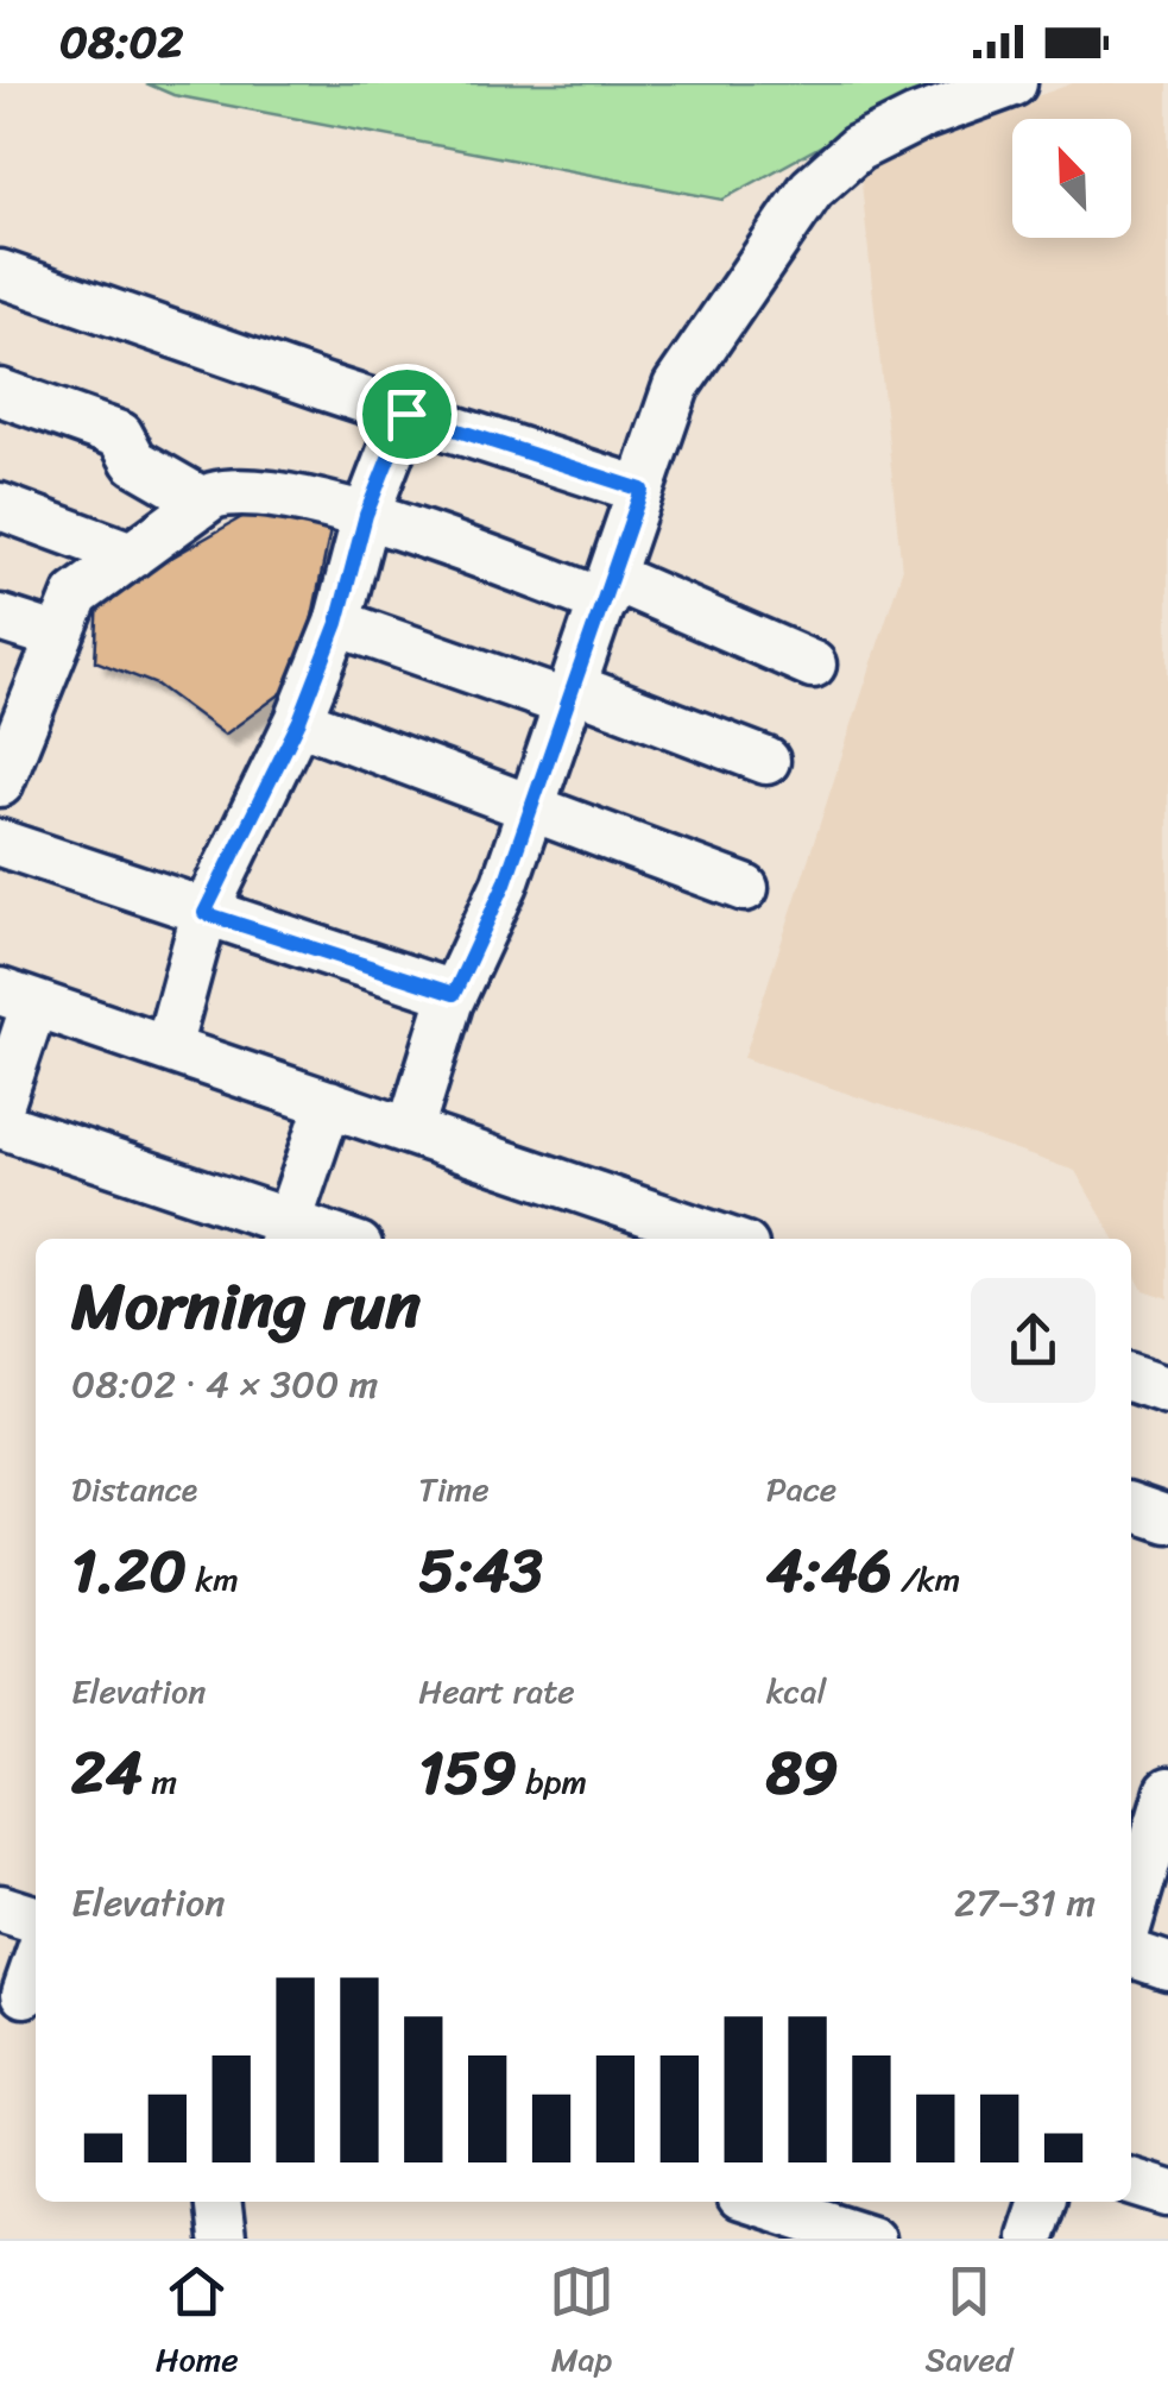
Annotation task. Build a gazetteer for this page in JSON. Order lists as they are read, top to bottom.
{
  "north": "top left",
  "page": {
    "status": "08:02",
    "heading": ["Morning run", "08:02 · 4 × 300 m"],
    "stats": [
      ["Distance", "1.20 km"],
      ["Time", "5:43"],
      ["Pace", "4:46 /km"],
      ["Elevation", "24 m"],
      ["Heart rate", "159 bpm"],
      ["kcal", "89"]
    ],
    "chart": ["Elevation", "27–31 m"],
    "tabs": ["Home", "Map", "Saved"]
  }
}
